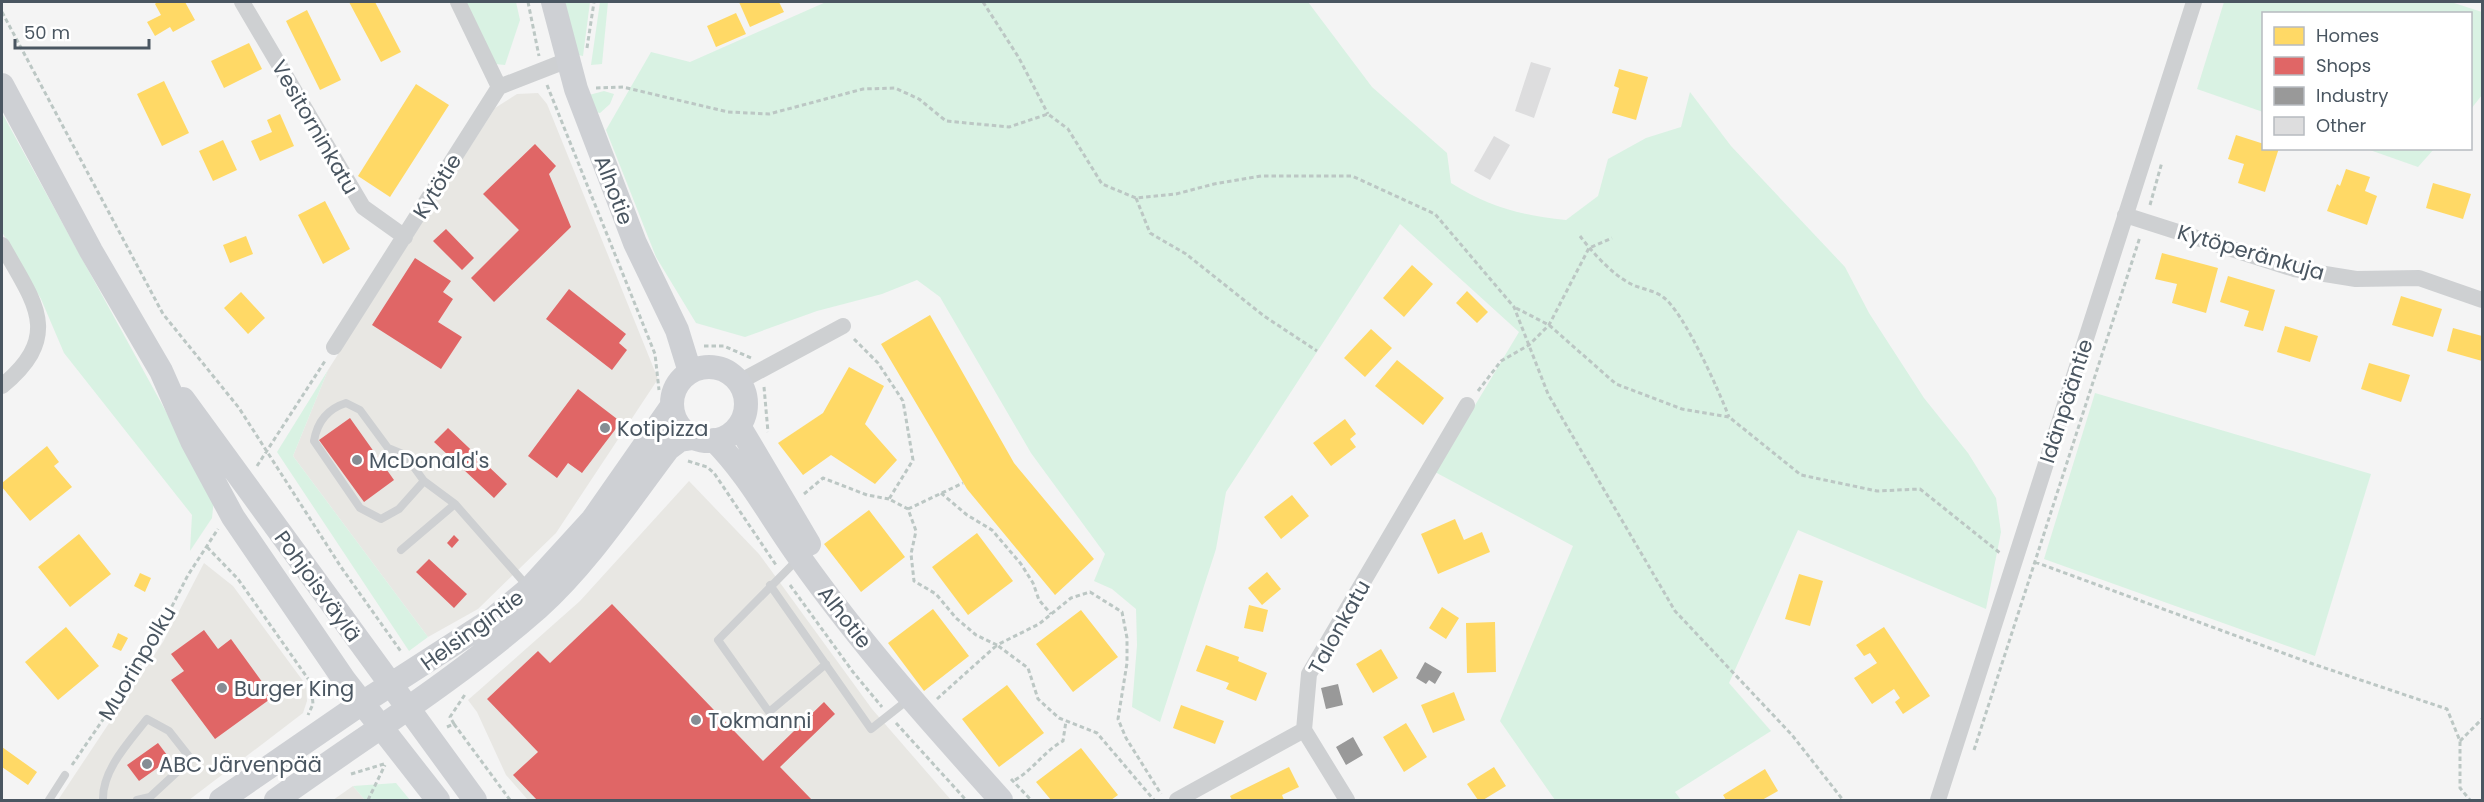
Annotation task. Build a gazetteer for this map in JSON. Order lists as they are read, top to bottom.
{
  "streets": {
    "street": [
      "Vesitorninkatu",
      "Kytötie",
      "Alhotie",
      "Kytöperänkuja",
      "Idänpääntie",
      "Pohjoisväylä",
      "Talonkatu",
      "Helsingintie"
    ],
    "path": ["Muorinpolku"]
  },
  "crossings": [
    ["Vesitorninkatu", "Kytötie"],
    ["Alhotie", "Helsingintie"],
    ["Kytöperänkuja", "Idänpääntie"],
    ["Pohjoisväylä", "Helsingintie"]
  ],
  "places": [
    "Kotipizza",
    "McDonald's",
    "Burger King",
    "Tokmanni",
    "ABC Järvenpää"
  ],
  "legend": [
    "Homes",
    "Shops",
    "Industry",
    "Other"
  ],
  "scale_bar": "50 m"
}
